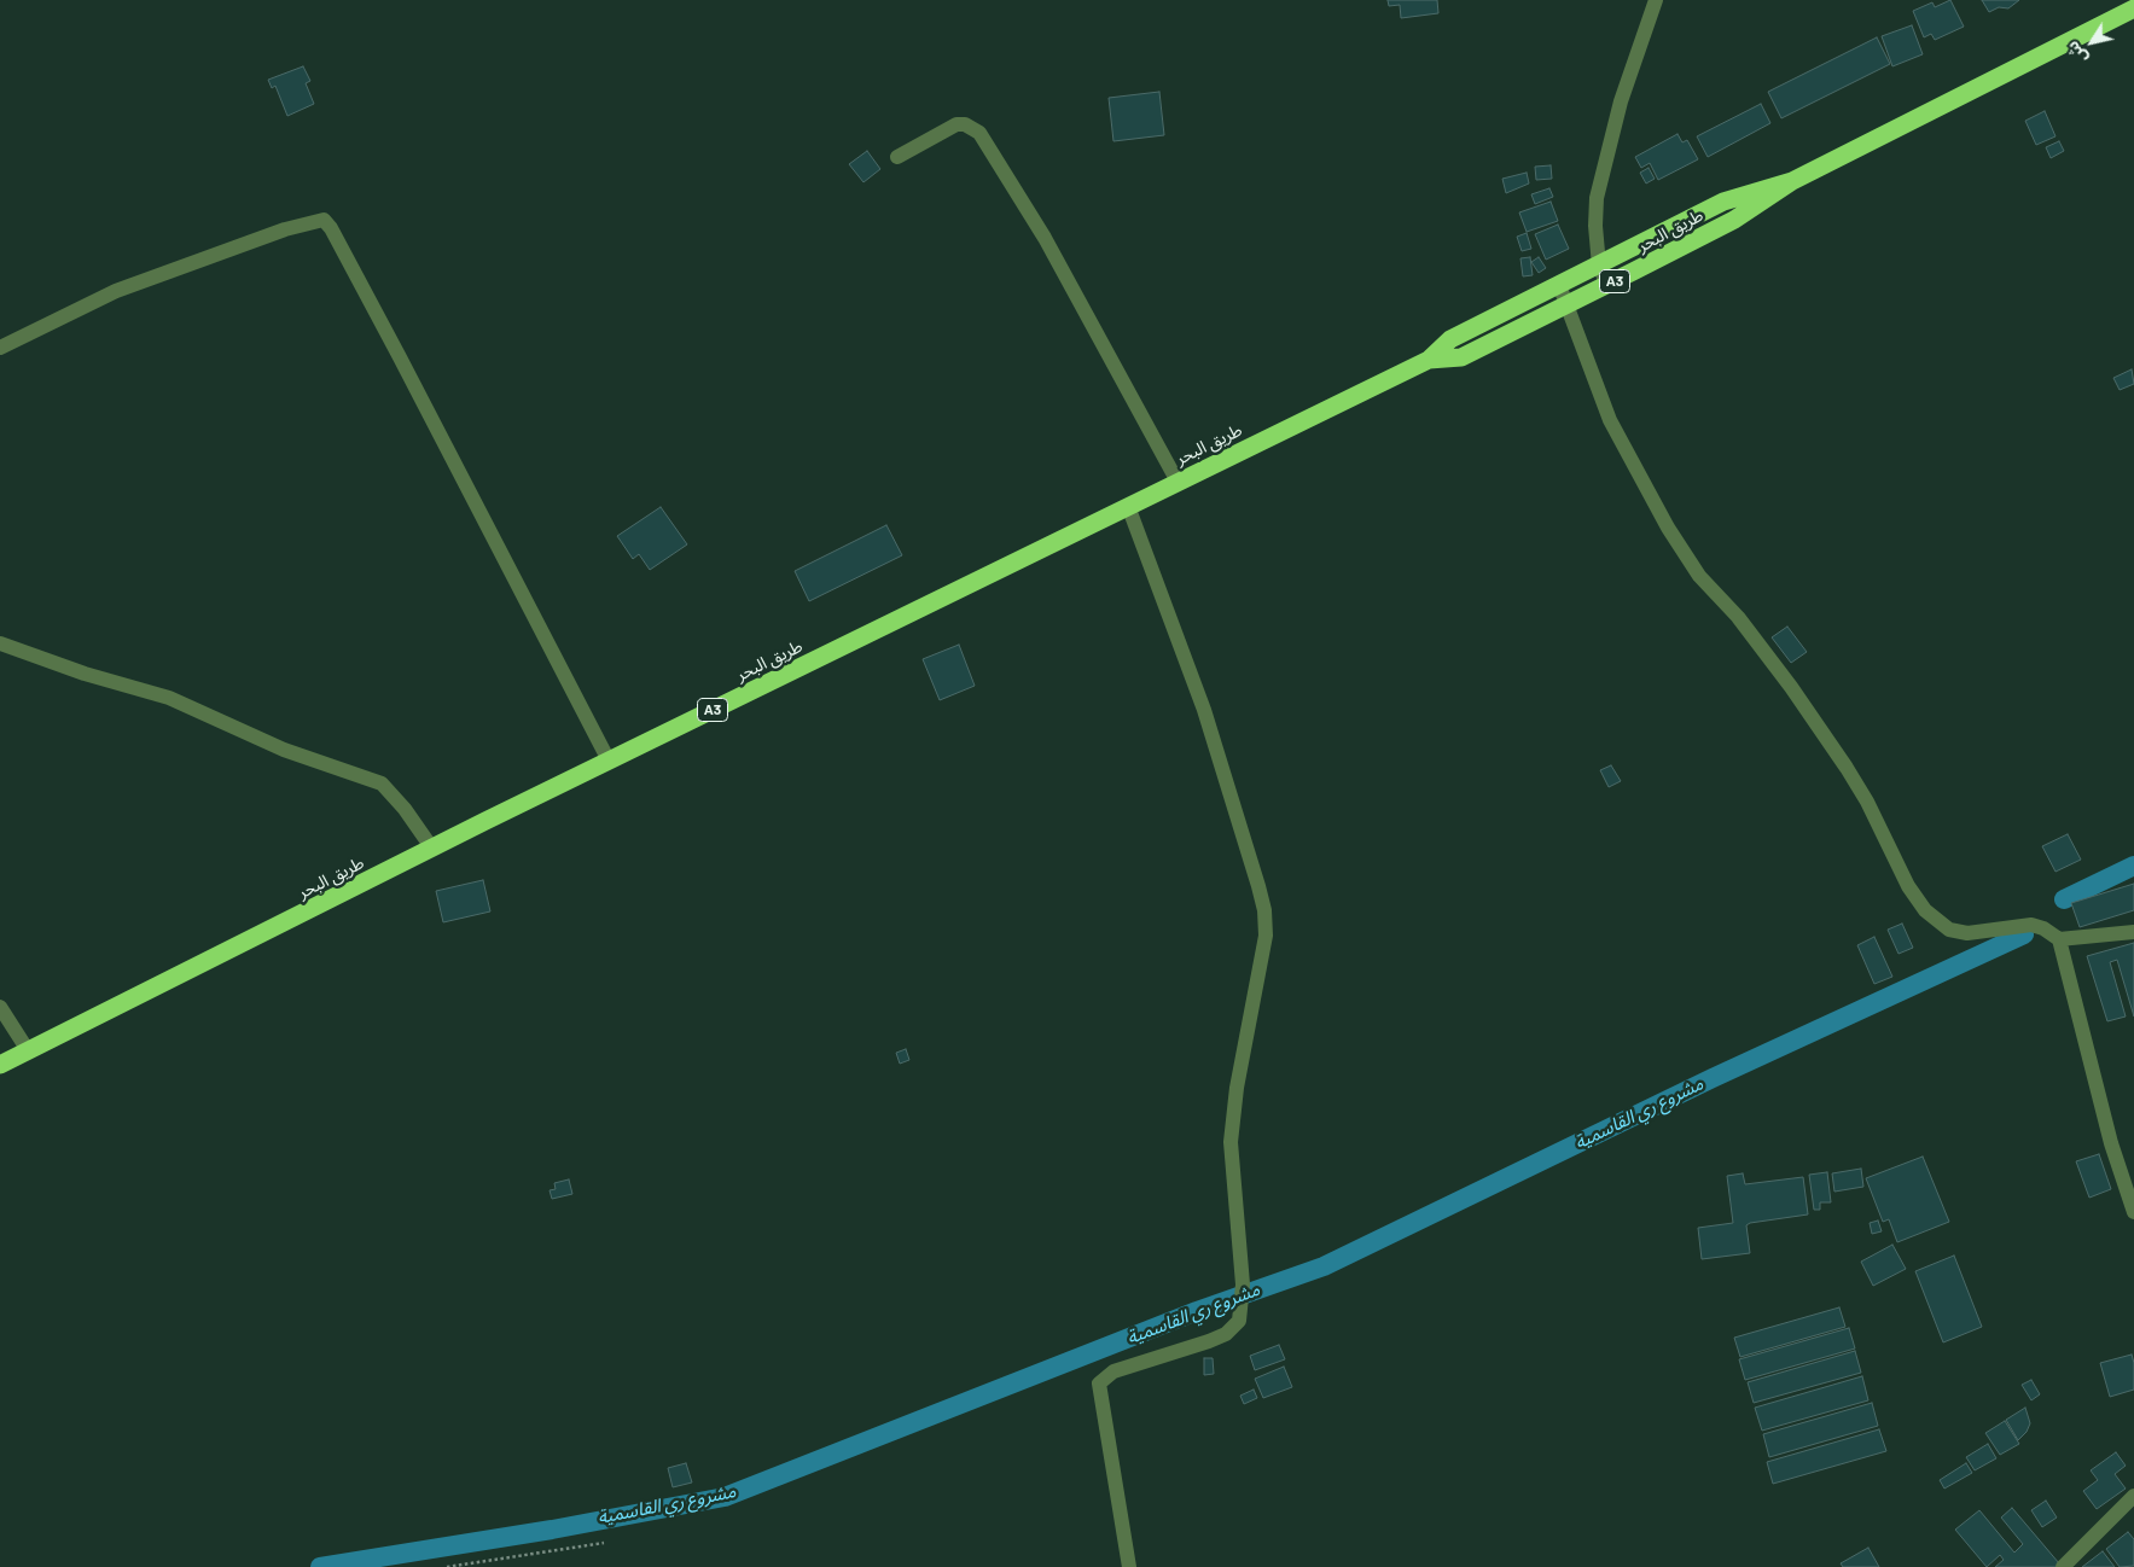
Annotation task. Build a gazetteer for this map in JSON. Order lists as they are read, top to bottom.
{
  "streets": {
    "highway": ["طريق البحر", "A3"]
  },
  "water": ["مشروع ري القاسمية"],
  "north": "bottom left"
}
